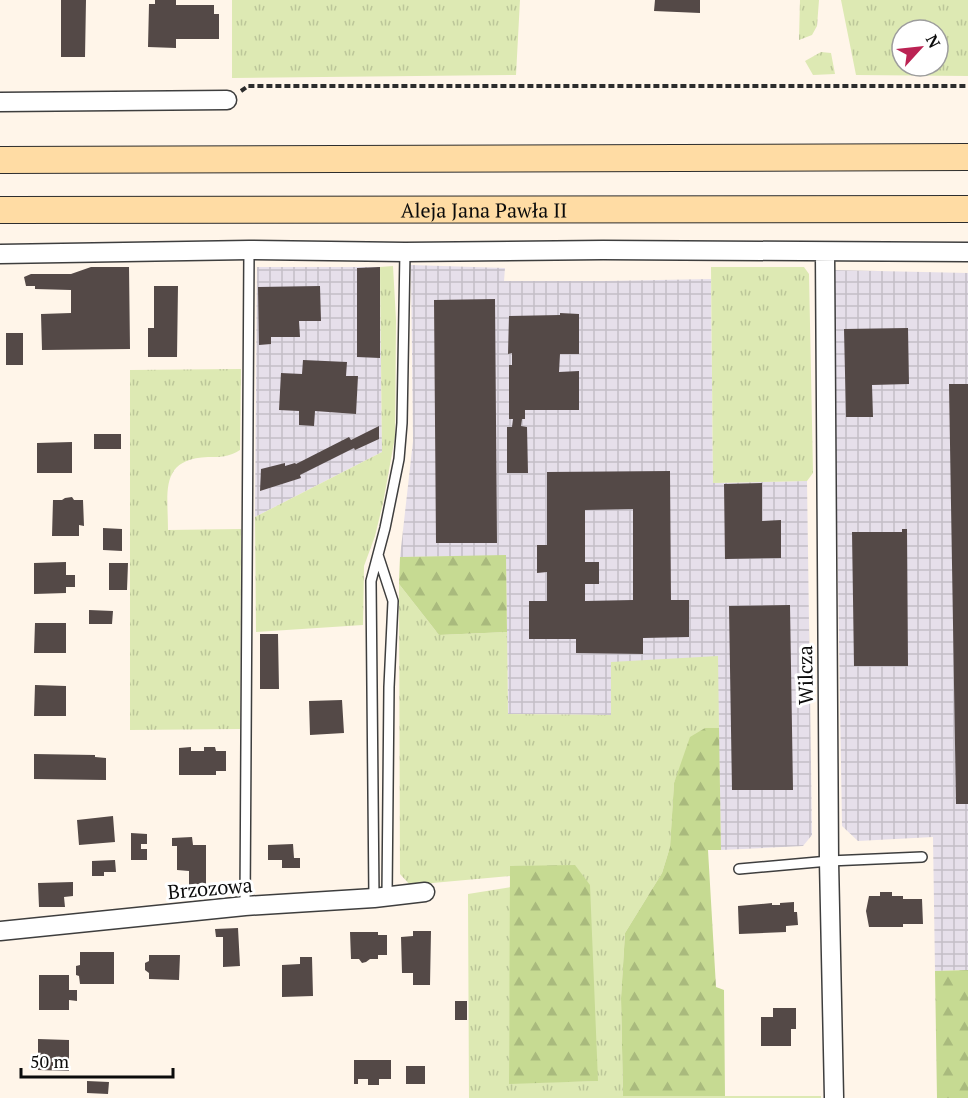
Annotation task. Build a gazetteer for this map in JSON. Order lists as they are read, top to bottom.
{
  "streets": {
    "main road": ["Aleja Jana Pawła II"],
    "street": ["Wilcza", "Brzozowa"]
  },
  "scale_bar": "50 m",
  "north": "top right"
}
